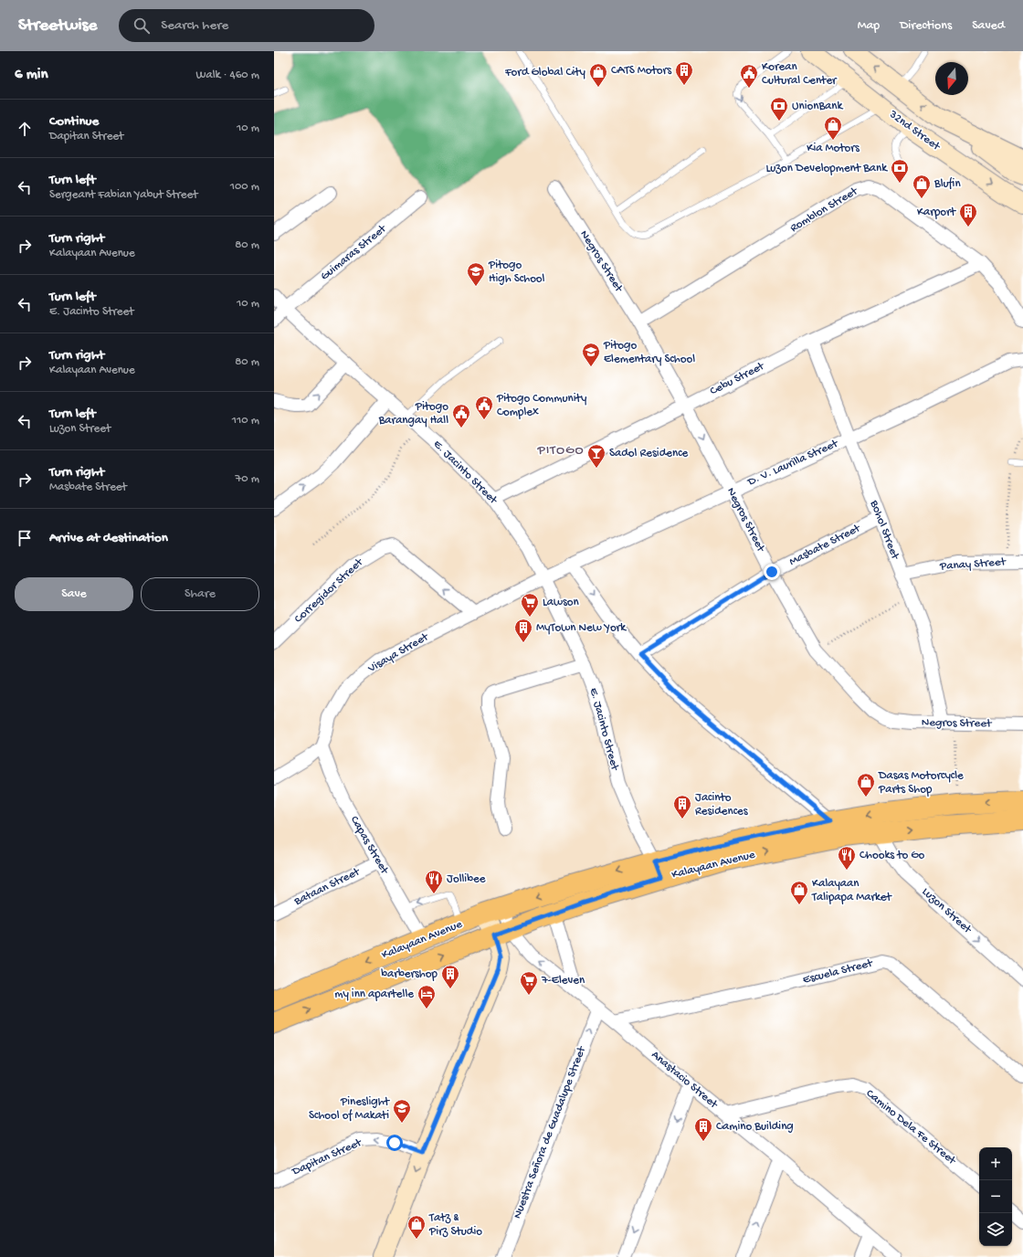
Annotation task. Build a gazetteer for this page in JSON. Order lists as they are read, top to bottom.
{
  "streets": {
    "main road": ["32nd Street", "Kalayaan Avenue"],
    "street": [
      "Romblon Street",
      "Guimaras Street",
      "Negros Street",
      "Cebu Street",
      "D. V. Laurilla Street",
      "E. Jacinto Street",
      "Bohol Street",
      "Masbate Street",
      "Panay Street",
      "Corregidor Street",
      "Visaya Street",
      "Capas Street",
      "Bataan Street",
      "Luzon Street",
      "Escuela Street",
      "Anastacio Street",
      "Camino Dela Fe Street",
      "Nuestra Señora de Guadalupe Street",
      "Dapitan Street"
    ]
  },
  "crossings": [
    ["Romblon Street", "Negros Street"],
    ["Romblon Street", "Cebu Street"],
    ["Guimaras Street", "E. Jacinto Street"],
    ["Negros Street", "Cebu Street"],
    ["Negros Street", "D. V. Laurilla Street"],
    ["Negros Street", "Bohol Street"],
    ["Negros Street", "Masbate Street"],
    ["Cebu Street", "E. Jacinto Street"],
    ["Cebu Street", "Bohol Street"],
    ["D. V. Laurilla Street", "E. Jacinto Street"],
    ["D. V. Laurilla Street", "Bohol Street"],
    ["D. V. Laurilla Street", "Visaya Street"],
    ["E. Jacinto Street", "Visaya Street"],
    ["E. Jacinto Street", "Kalayaan Avenue"],
    ["Bohol Street", "Masbate Street"],
    ["Bohol Street", "Panay Street"],
    ["Corregidor Street", "Visaya Street"],
    ["Visaya Street", "Capas Street"],
    ["Capas Street", "Kalayaan Avenue"],
    ["Capas Street", "Bataan Street"],
    ["Kalayaan Avenue", "Luzon Street"],
    ["Kalayaan Avenue", "Anastacio Street"],
    ["Escuela Street", "Anastacio Street"],
    ["Anastacio Street", "Camino Dela Fe Street"],
    ["Anastacio Street", "Nuestra Señora de Guadalupe Street"]
  ],
  "one_way": ["Luzon Street", "Dapitan Street"],
  "districts": ["PITOGO"],
  "places": {
    "building": [
      "CATS Motors",
      "Karport",
      "MyTown New York",
      "Jacinto Residences",
      "barbershop",
      "Camino Building"
    ],
    "shop": [
      "Ford Global City",
      "Kia Motors",
      "Blufin",
      "Dasas Motorcycle Parts Shop",
      "Kalayaan Talipapa Market",
      "Tatz & Pirz Studio"
    ],
    "public building": ["Korean Cultural Center", "Pitogo Community Complex", "Pitogo Barangay Hall"],
    "bank": ["UnionBank", "Luzon Development Bank"],
    "school or university": ["Pitogo High School", "Pitogo Elementary School", "Pineslight School of Makati"],
    "bar": ["Sadol Residence"],
    "supermarket": ["Lawson", "7-Eleven"],
    "restaurant": ["Chooks to Go", "Jollibee"],
    "hotel": ["my inn apartelle"]
  },
  "north": "bottom",
  "page": {
    "header": "Streetwise",
    "search": "Search here",
    "nav": ["Map", "Directions", "Saved"],
    "heading": ["6 min", "Walk · 460 m"],
    "list": [
      ["Continue", "Dapitan Street", "10 m"],
      ["Turn left", "Sergeant Fabian Yabut Street", "100 m"],
      ["Turn right", "Kalayaan Avenue", "80 m"],
      ["Turn left", "E. Jacinto Street", "10 m"],
      ["Turn right", "Kalayaan Avenue", "80 m"],
      ["Turn left", "Luzon Street", "110 m"],
      ["Turn right", "Masbate Street", "70 m"],
      "Arrive at destination"
    ],
    "buttons": ["Save", "Share"],
    "map_buttons": ["+", "−"]
  }
}
